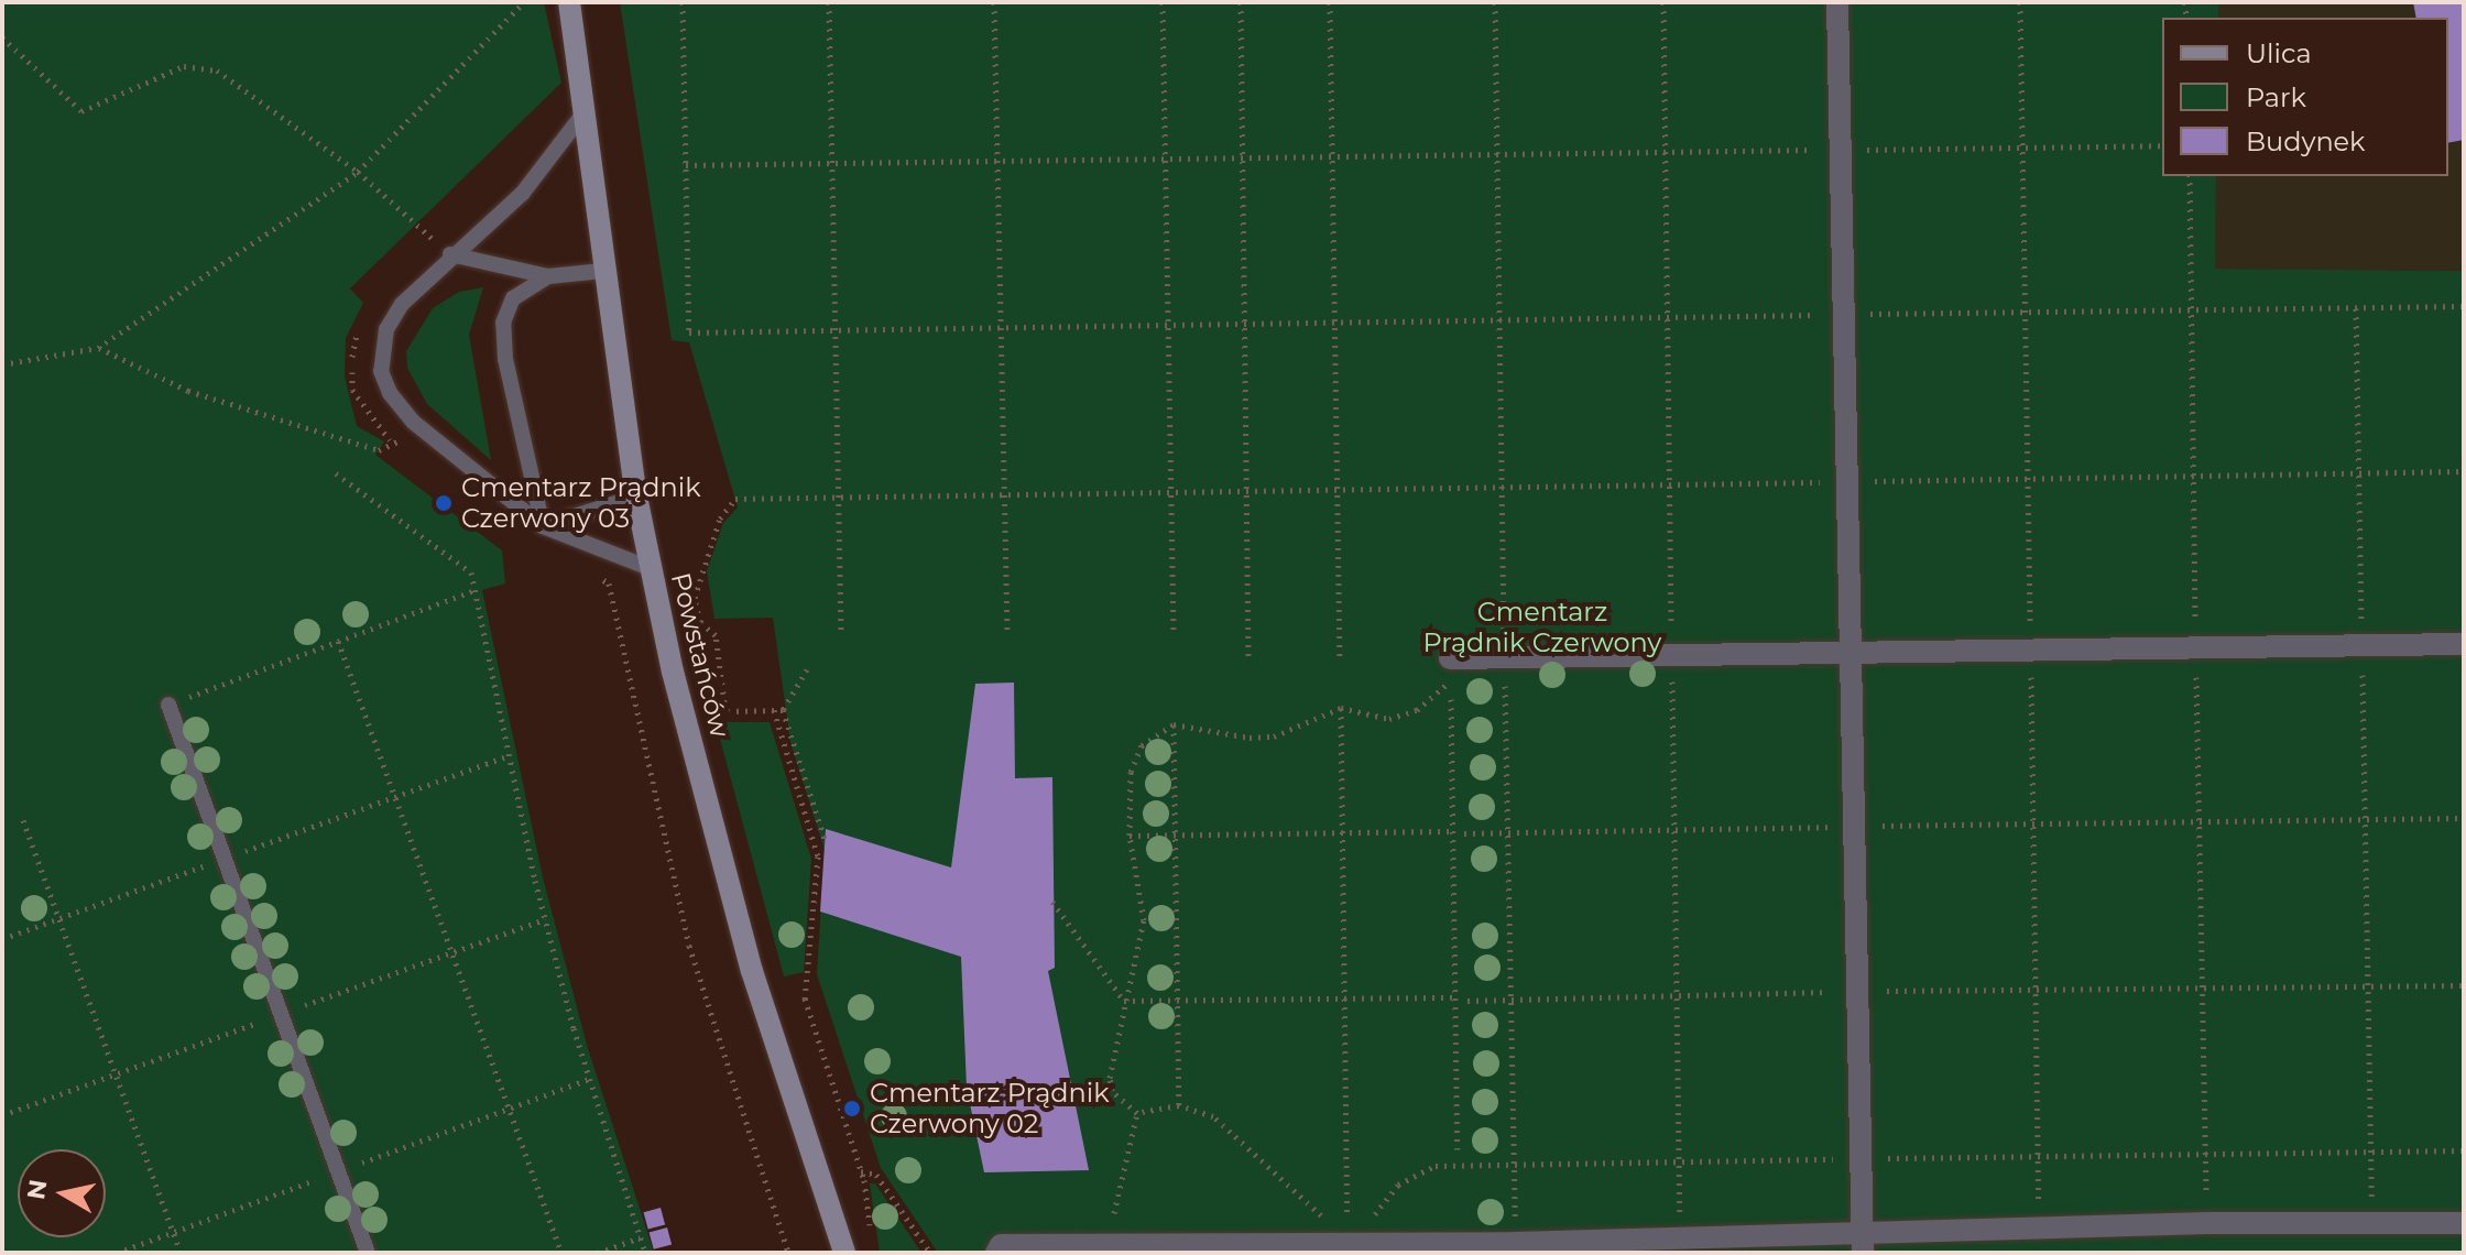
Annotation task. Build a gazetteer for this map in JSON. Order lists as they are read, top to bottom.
{
  "streets": {
    "street": ["Powstańców"]
  },
  "parks": ["Cmentarz Prądnik Czerwony"],
  "places": ["Cmentarz Prądnik Czerwony 03", "Cmentarz Prądnik Czerwony 02"],
  "legend": ["Ulica", "Park", "Budynek"],
  "north": "left"
}
